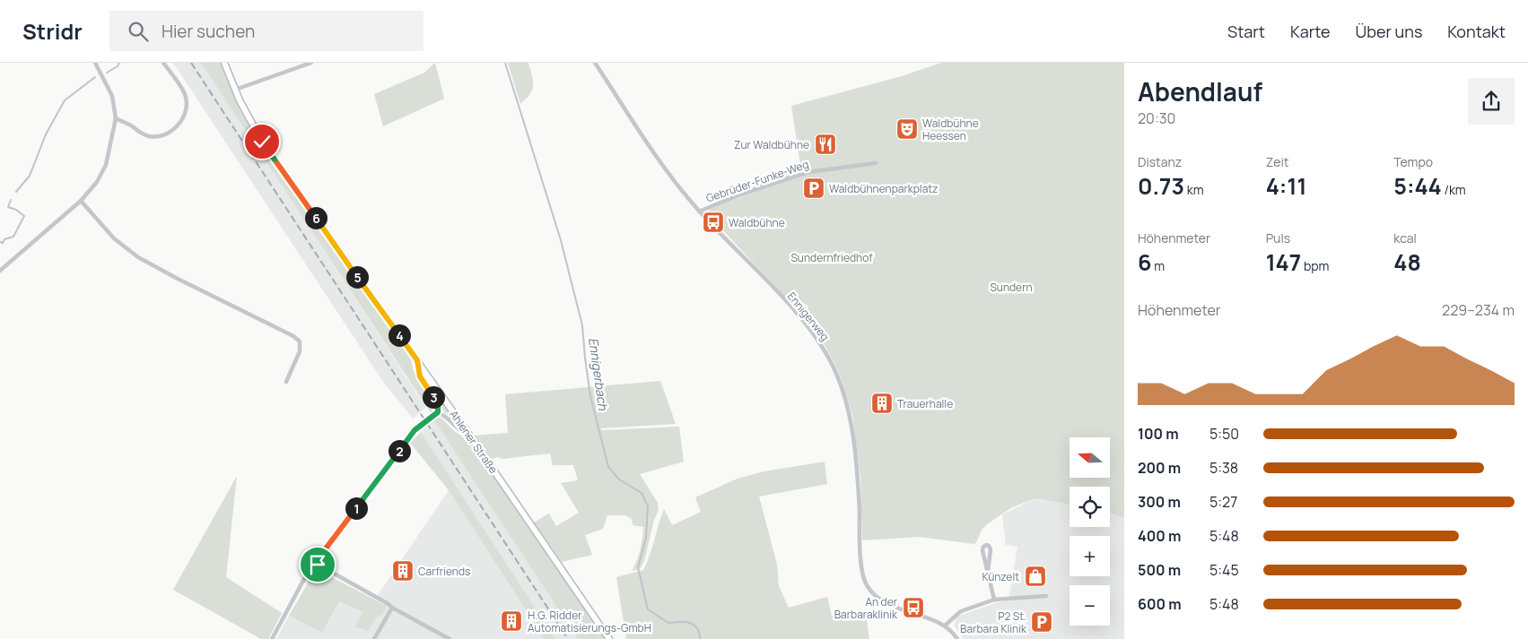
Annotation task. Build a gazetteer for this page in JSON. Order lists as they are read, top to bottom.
{
  "streets": {
    "main road": ["Ahlener Straße"],
    "street": ["Gebrüder-Funke-Weg", "Ennigerweg"]
  },
  "crossings": [
    ["Gebrüder-Funke-Weg", "Ennigerweg"]
  ],
  "water": ["Ennigerbach"],
  "parks": ["Sundernfriedhof", "Sundern"],
  "places": {
    "theatre": ["Waldbühne Heessen"],
    "restaurant": ["Zur Waldbühne"],
    "parking": ["Waldbühnenparkplatz", "P2 St. Barbara Klinik"],
    "bus stop": ["Waldbühne", "An der Barbaraklinik"],
    "building": ["Trauerhalle", "Carfriends", "H.G. Ridder Automatisierungs-GmbH"],
    "shop": ["Künzelt"]
  },
  "north": "left",
  "page": {
    "header": "Stridr",
    "search": "Hier suchen",
    "nav": [
      "Start",
      "Karte",
      "Über uns",
      "Kontakt"
    ],
    "heading": ["Abendlauf", "20:30"],
    "stats": [
      ["Distanz", "0.73 km"],
      ["Zeit", "4:11"],
      ["Tempo", "5:44 /km"],
      ["Höhenmeter", "6 m"],
      ["Puls", "147 bpm"],
      ["kcal", "48"]
    ],
    "pins": [
      "6",
      "5",
      "4",
      "3",
      "2",
      "1"
    ],
    "chart": ["Höhenmeter", "229–234 m"],
    "list": [
      {
        "name": "100 m",
        "note": "5:50"
      },
      {
        "name": "200 m",
        "note": "5:38"
      },
      {
        "name": "300 m",
        "note": "5:27"
      },
      {
        "name": "400 m",
        "note": "5:48"
      },
      {
        "name": "500 m",
        "note": "5:45"
      },
      {
        "name": "600 m",
        "note": "5:48"
      }
    ],
    "map_buttons": ["+", "−"]
  }
}
